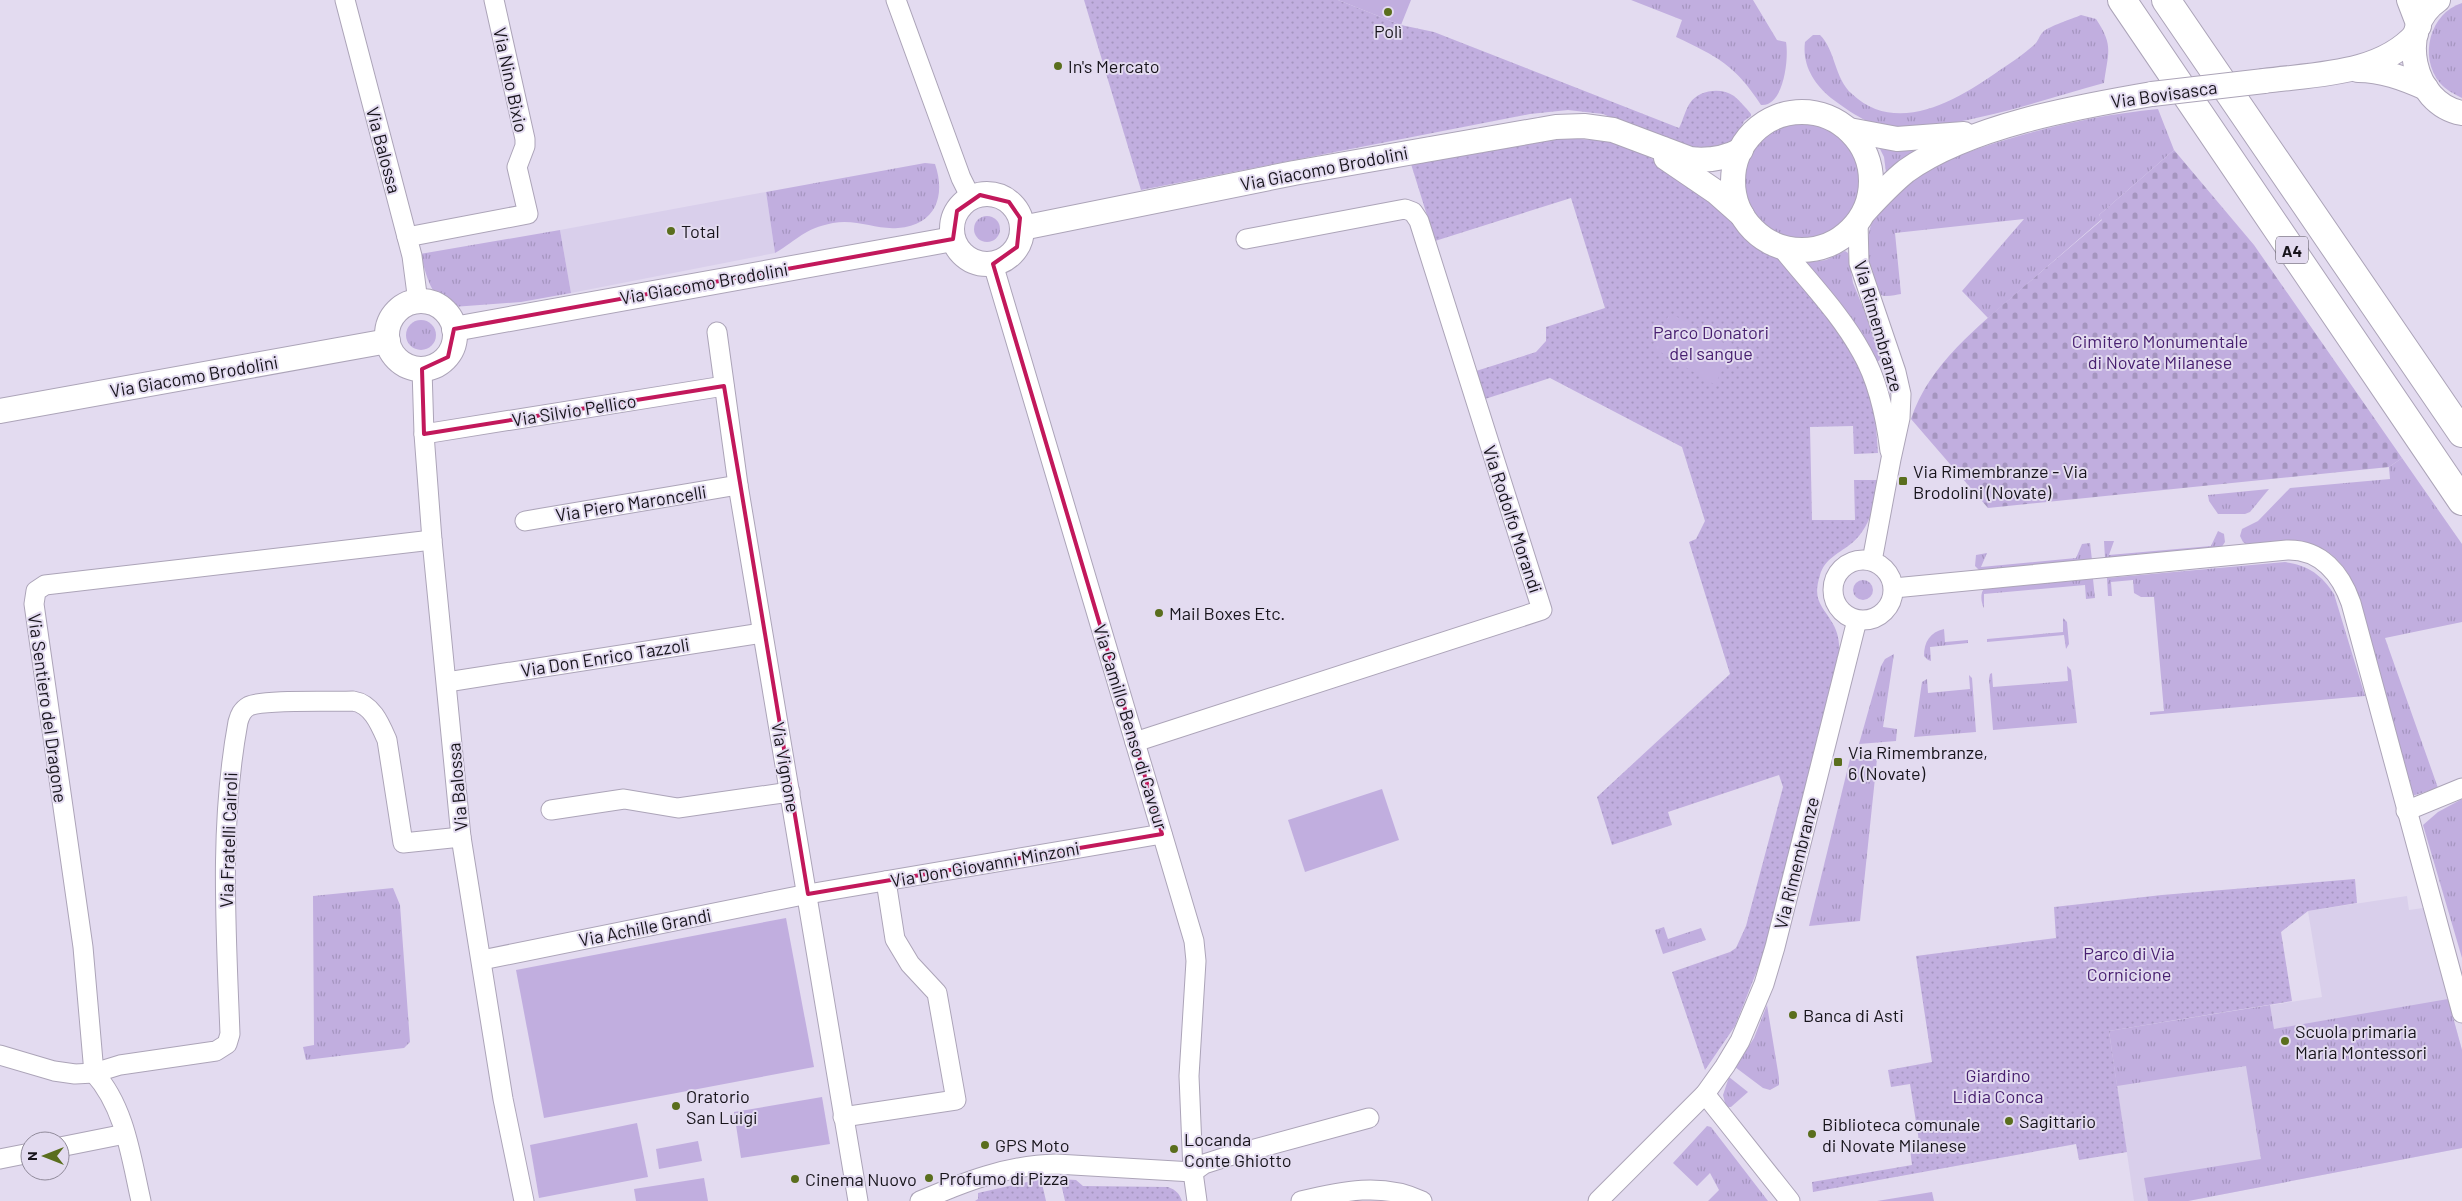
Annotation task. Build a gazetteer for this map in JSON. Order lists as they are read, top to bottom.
{
  "streets": {
    "highway": ["A4"],
    "street": [
      "Via Nino Bixio",
      "Via Bovisasca",
      "Via Balossa",
      "Via Giacomo Brodolini",
      "Via Rimembranze",
      "Via Silvio Pellico",
      "Via Piero Maroncelli",
      "Via Rodolfo Morandi",
      "Via Don Enrico Tazzoli",
      "Via Sentiero del Dragone",
      "Via Camillo Benso di Cavour",
      "Via Vignone",
      "Via Fratelli Cairoli",
      "Via Don Giovanni Minzoni",
      "Via Achille Grandi"
    ]
  },
  "crossings": [
    ["Via Nino Bixio", "Via Balossa"],
    ["Via Bovisasca", "Via Giacomo Brodolini"],
    ["Via Bovisasca", "Via Rimembranze"],
    ["Via Balossa", "Via Giacomo Brodolini"],
    ["Via Balossa", "Via Silvio Pellico"],
    ["Via Balossa", "Via Don Enrico Tazzoli"],
    ["Via Balossa", "Via Sentiero del Dragone"],
    ["Via Balossa", "Via Fratelli Cairoli"],
    ["Via Balossa", "Via Achille Grandi"],
    ["Via Giacomo Brodolini", "Via Rimembranze"],
    ["Via Giacomo Brodolini", "Via Camillo Benso di Cavour"],
    ["Via Silvio Pellico", "Via Vignone"],
    ["Via Piero Maroncelli", "Via Vignone"],
    ["Via Rodolfo Morandi", "Via Camillo Benso di Cavour"],
    ["Via Don Enrico Tazzoli", "Via Vignone"],
    ["Via Sentiero del Dragone", "Via Fratelli Cairoli"],
    ["Via Camillo Benso di Cavour", "Via Don Giovanni Minzoni"],
    ["Via Vignone", "Via Don Giovanni Minzoni"],
    ["Via Vignone", "Via Achille Grandi"],
    ["Via Don Giovanni Minzoni", "Via Achille Grandi"]
  ],
  "parks": [
    "Parco Donatori del sangue",
    "Cimitero Monumentale di Novate Milanese",
    "Parco di Via Cornicione",
    "Giardino Lidia Conca"
  ],
  "places": {
    "other": [
      "Polì",
      "In's Mercato",
      "Total",
      "Mail Boxes Etc.",
      "Banca di Asti",
      "Scuola primaria Maria Montessori",
      "Oratorio San Luigi",
      "Sagittario",
      "Biblioteca comunale di Novate Milanese",
      "GPS Moto",
      "Locanda Conte Ghiotto",
      "Profumo di Pizza",
      "Cinema Nuovo"
    ],
    "transit": ["Via Rimembranze - Via Brodolini (Novate)", "Via Rimembranze, 6 (Novate)"]
  },
  "north": "left"
}
